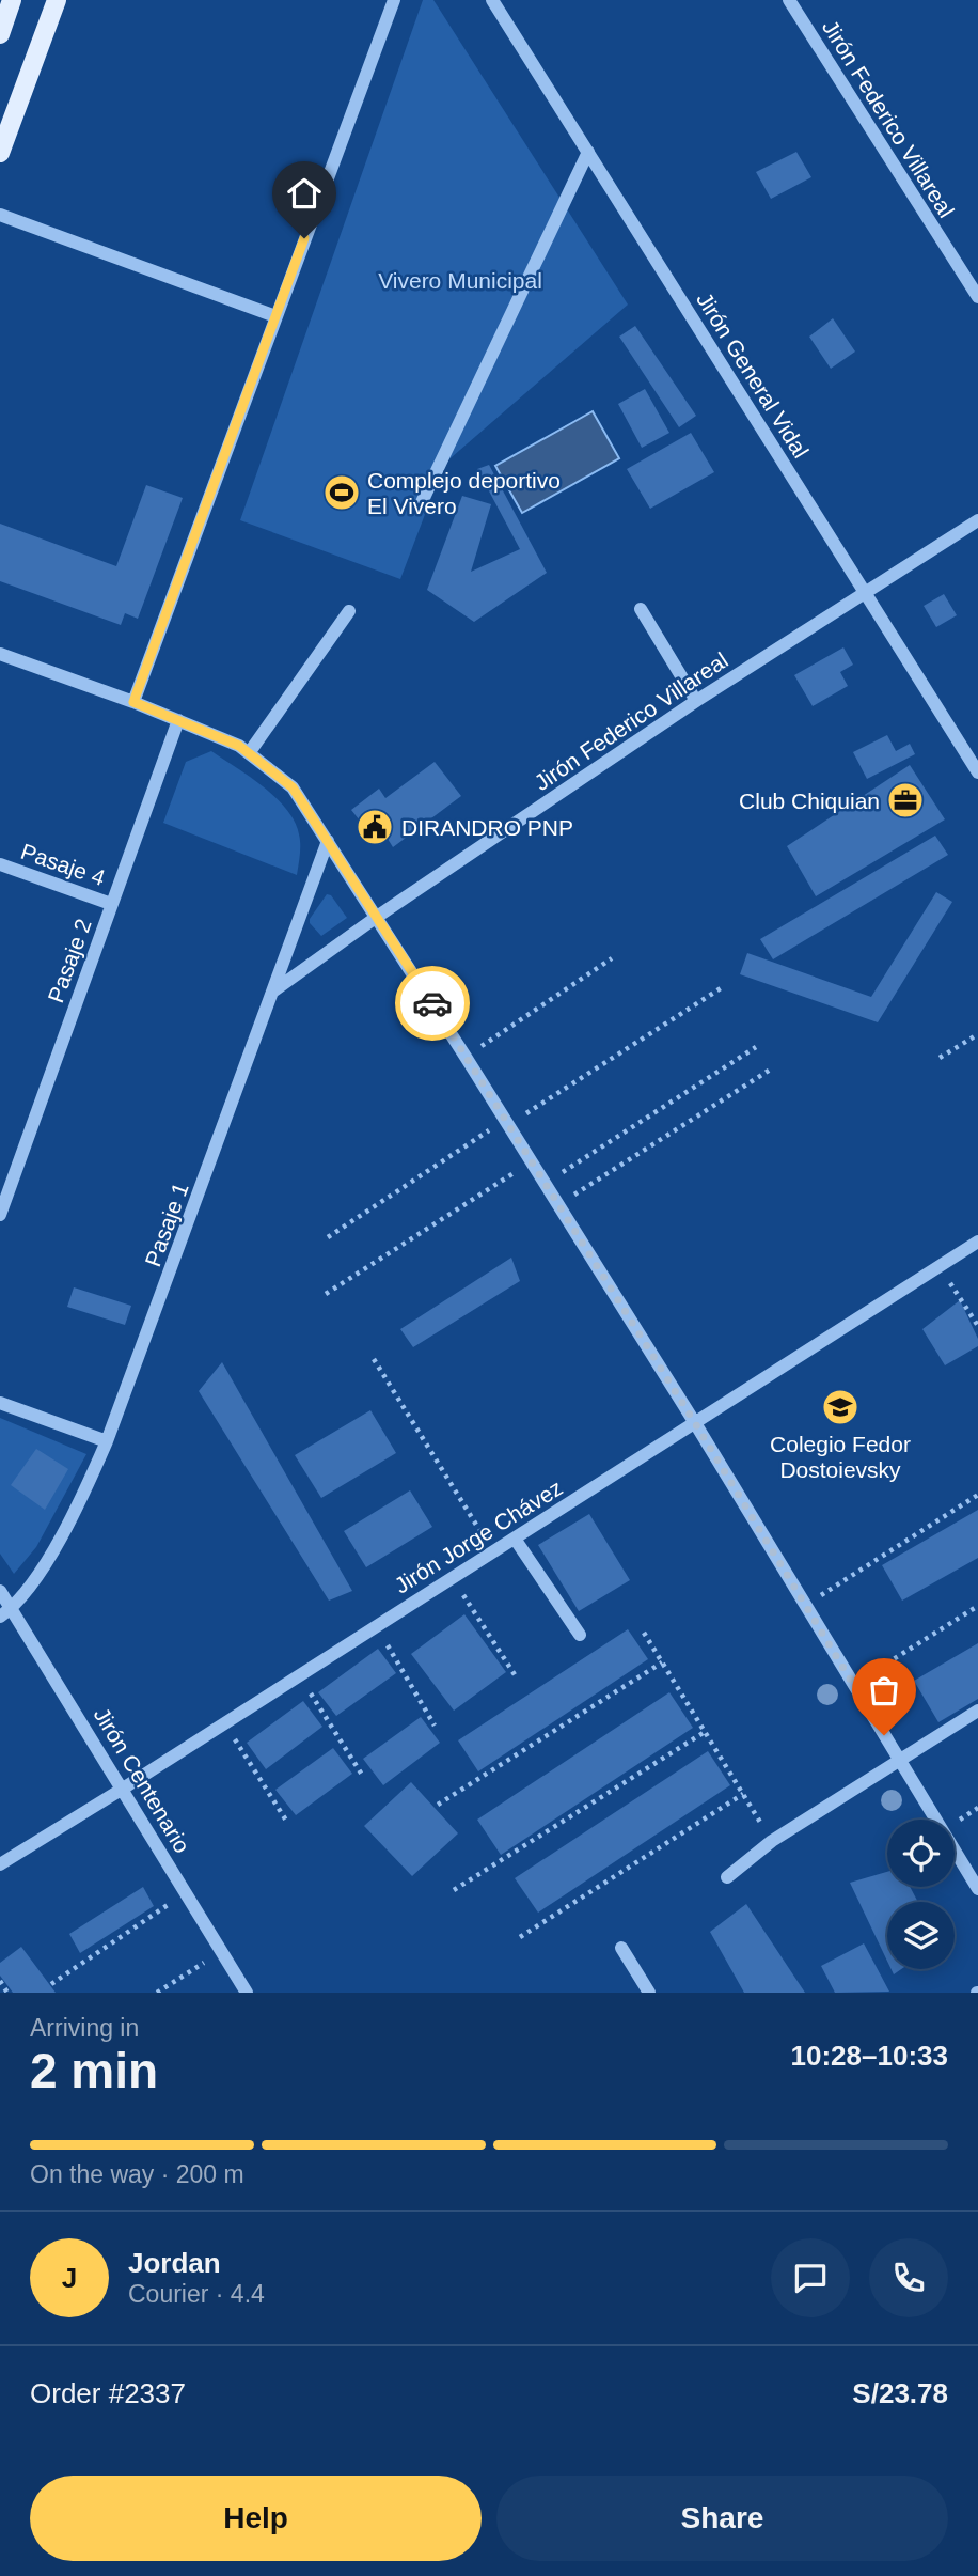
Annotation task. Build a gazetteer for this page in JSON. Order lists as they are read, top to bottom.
{
  "streets": {
    "street": [
      "Jirón Federico Villareal",
      "Jirón General Vidal",
      "Pasaje 4",
      "Pasaje 2",
      "Pasaje 1",
      "Jirón Jorge Chávez",
      "Jirón Centenario"
    ]
  },
  "crossings": [
    ["Jirón Federico Villareal", "Jirón General Vidal"],
    ["Jirón Federico Villareal", "Pasaje 1"],
    ["Pasaje 4", "Pasaje 2"],
    ["Pasaje 1", "Jirón Centenario"],
    ["Jirón Jorge Chávez", "Jirón Centenario"]
  ],
  "parks": ["Vivero Municipal"],
  "places": {
    "sports": ["Complejo deportivo El Vivero"],
    "office": ["Club Chiquian"],
    "public building": ["DIRANDRO PNP"],
    "school or university": ["Colegio Fedor Dostoievsky"]
  },
  "page": {
    "heading": ["2 min", "Arriving in", "10:28–10:33"],
    "panel": [
      "Jordan",
      "Courier · 4.4",
      "Order #2337",
      "S/23.78"
    ],
    "bar": "On the way · 200 m",
    "round": "J",
    "buttons": ["Help", "Share"]
  }
}
